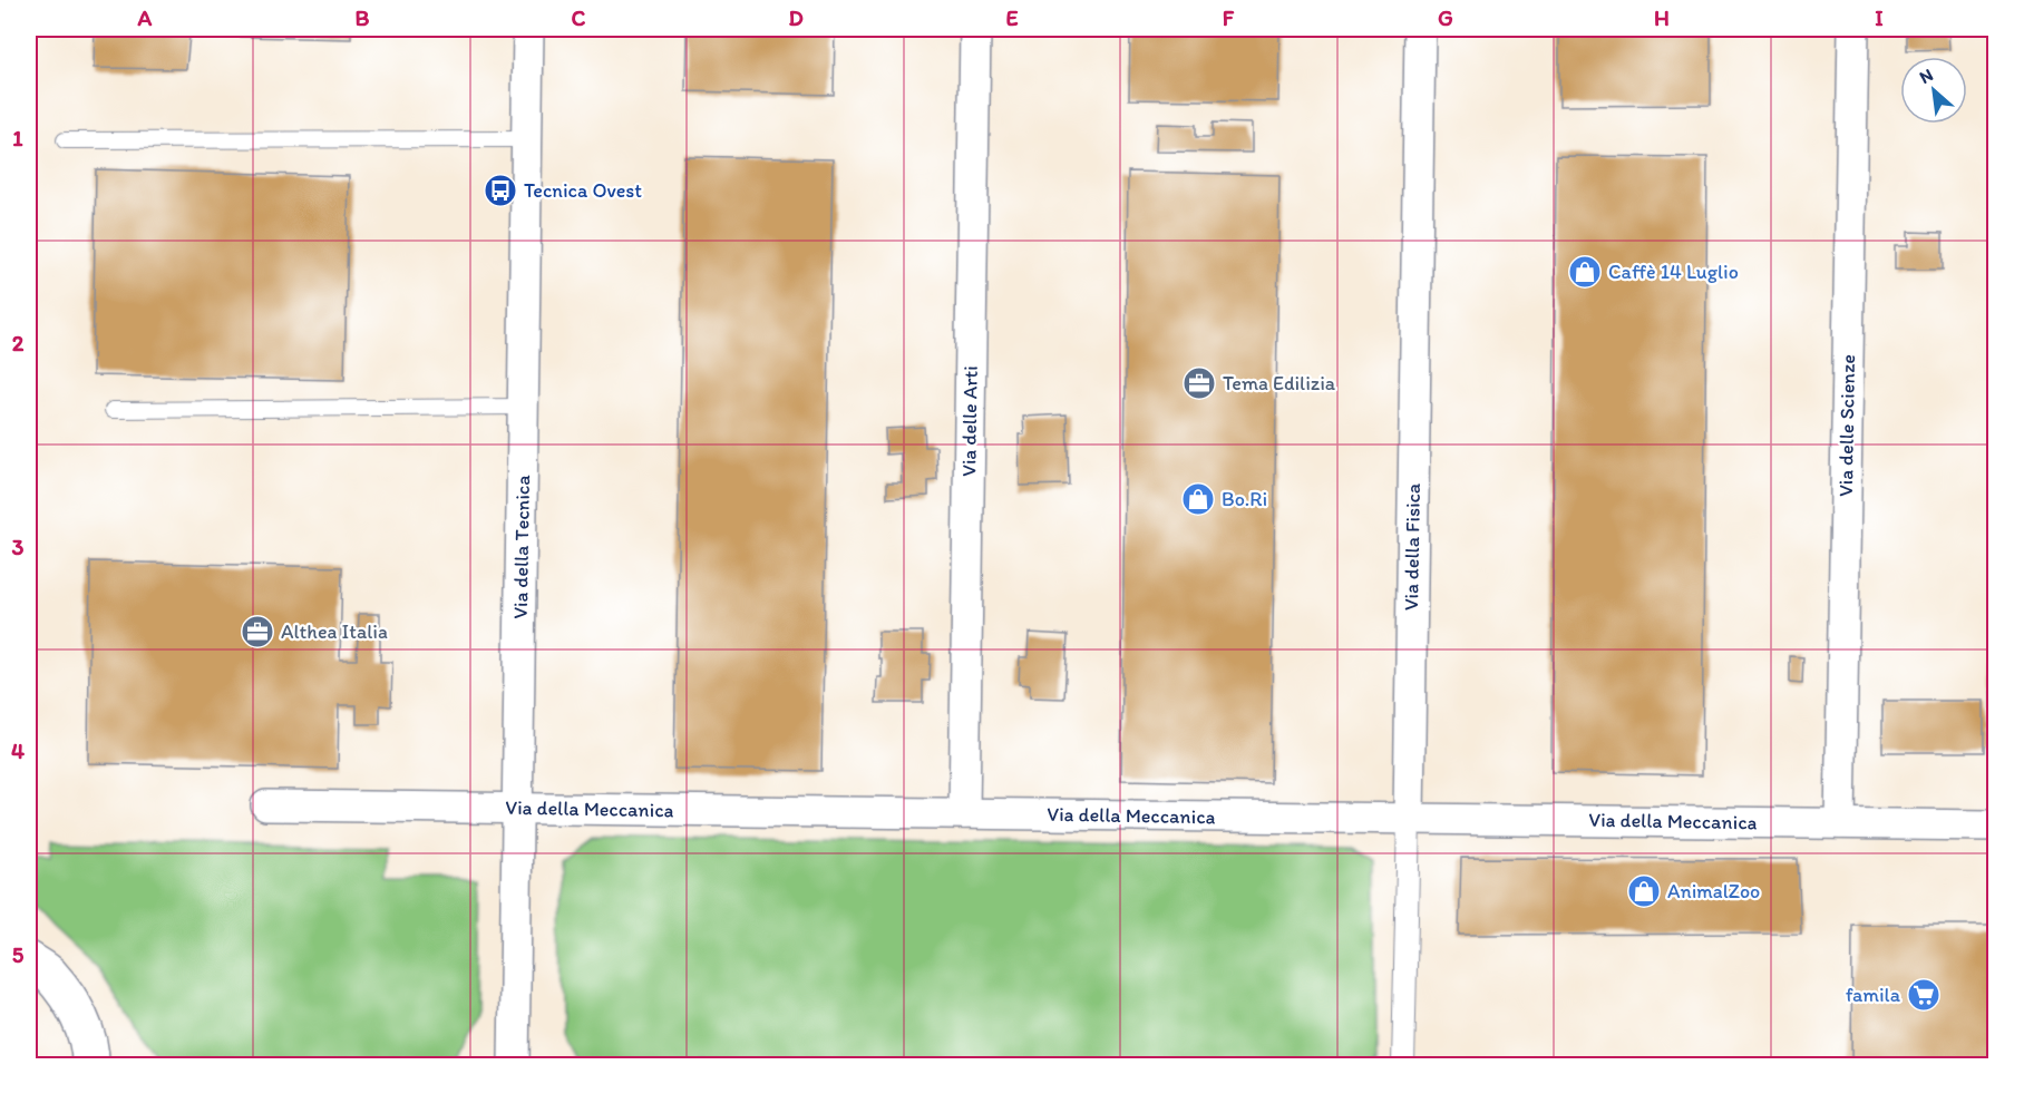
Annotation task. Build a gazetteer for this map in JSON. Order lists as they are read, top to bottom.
{
  "streets": {
    "street": [
      "Via delle Arti",
      "Via delle Scienze",
      "Via della Tecnica",
      "Via della Fisica",
      "Via della Meccanica"
    ]
  },
  "crossings": [
    ["Via delle Arti", "Via della Meccanica"],
    ["Via delle Scienze", "Via della Meccanica"],
    ["Via della Tecnica", "Via della Meccanica"],
    ["Via della Fisica", "Via della Meccanica"]
  ],
  "places": {
    "bus stop": ["Tecnica Ovest"],
    "shop": ["Caffè 14 Luglio", "Bo.Ri", "AnimalZoo"],
    "office": ["Tema Edilizia", "Althea Italia"],
    "supermarket": ["famila"]
  },
  "north": "top left",
  "grid": {
    "columns": [
      "A",
      "B",
      "C",
      "D",
      "E",
      "F",
      "G",
      "H",
      "I"
    ],
    "rows": [
      "1",
      "2",
      "3",
      "4",
      "5"
    ]
  }
}
